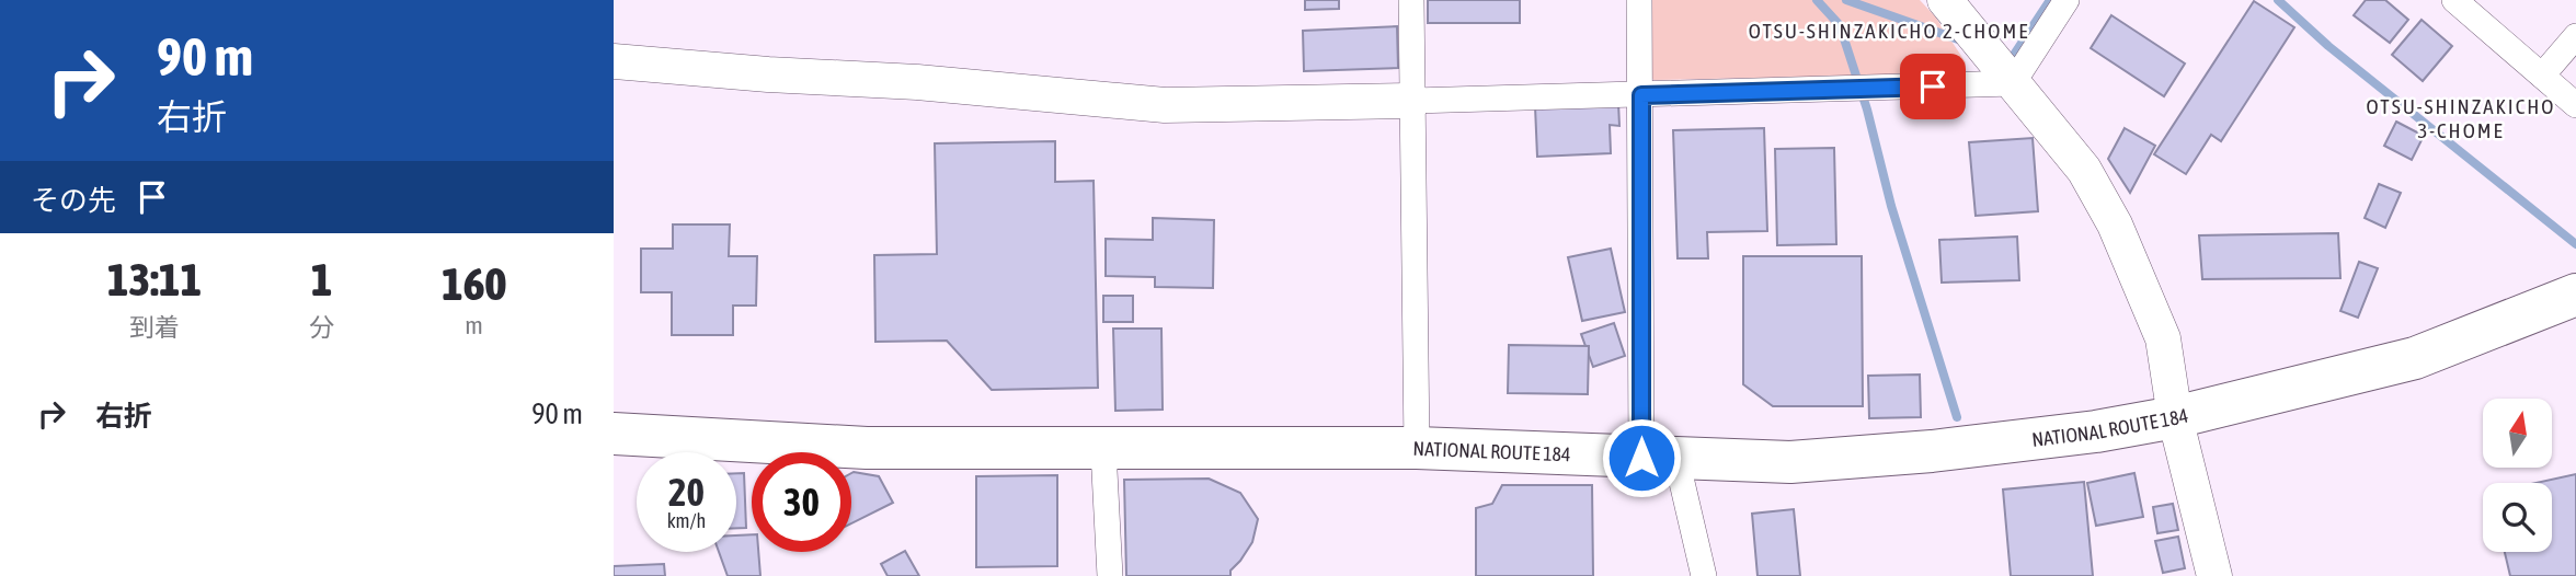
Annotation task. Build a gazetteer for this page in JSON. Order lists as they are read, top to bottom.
{
  "streets": {
    "highway": ["NATIONAL ROUTE 184"]
  },
  "districts": ["OTSU-SHINZAKICHO 2-CHOME", "OTSU-SHINZAKICHO 3-CHOME"],
  "north": "top",
  "page": {
    "turn": ["90 m", "右折"],
    "then": "その先",
    "eta": [
      "13:11",
      "到着",
      "1",
      "分",
      "160",
      "m"
    ],
    "list": [
      {
        "name": "右折",
        "value": "90 m"
      }
    ],
    "speed": "20 km/h",
    "limit": "30"
  }
}
